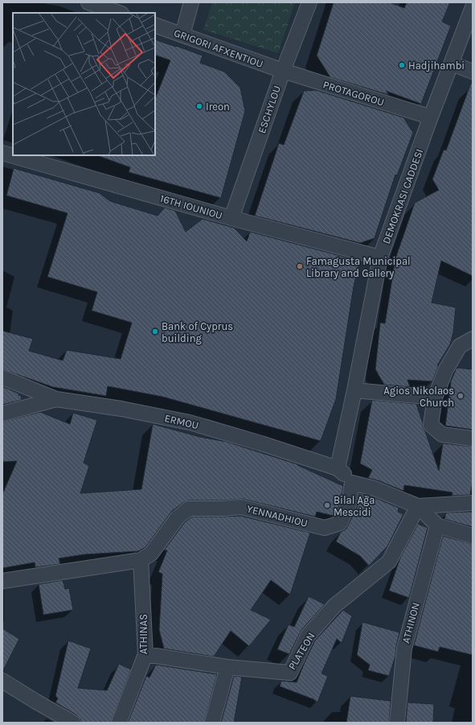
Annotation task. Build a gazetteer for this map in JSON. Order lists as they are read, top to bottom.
{
  "streets": {
    "street": [
      "GRIGORI AFXENTIOU",
      "PROTAGOROU",
      "ESCHYLOU",
      "DEMOKRASI CADDESI",
      "16TH IOUNIOU",
      "ERMOU",
      "YENNADHIOU",
      "ATHINON",
      "ATHINAS",
      "PLATEON"
    ]
  },
  "crossings": [
    ["GRIGORI AFXENTIOU", "PROTAGOROU"],
    ["GRIGORI AFXENTIOU", "ESCHYLOU"],
    ["PROTAGOROU", "ESCHYLOU"],
    ["ESCHYLOU", "16TH IOUNIOU"],
    ["DEMOKRASI CADDESI", "16TH IOUNIOU"],
    ["DEMOKRASI CADDESI", "ERMOU"],
    ["ERMOU", "YENNADHIOU"],
    ["YENNADHIOU", "ATHINAS"],
    ["ATHINAS", "PLATEON"]
  ],
  "places": [
    "Hadjihambi",
    "Ireon",
    "Famagusta Municipal Library and Gallery",
    "Bank of Cyprus building",
    "Agios Nikolaos Church",
    "Bilal Ağa Mescidi"
  ]
}
